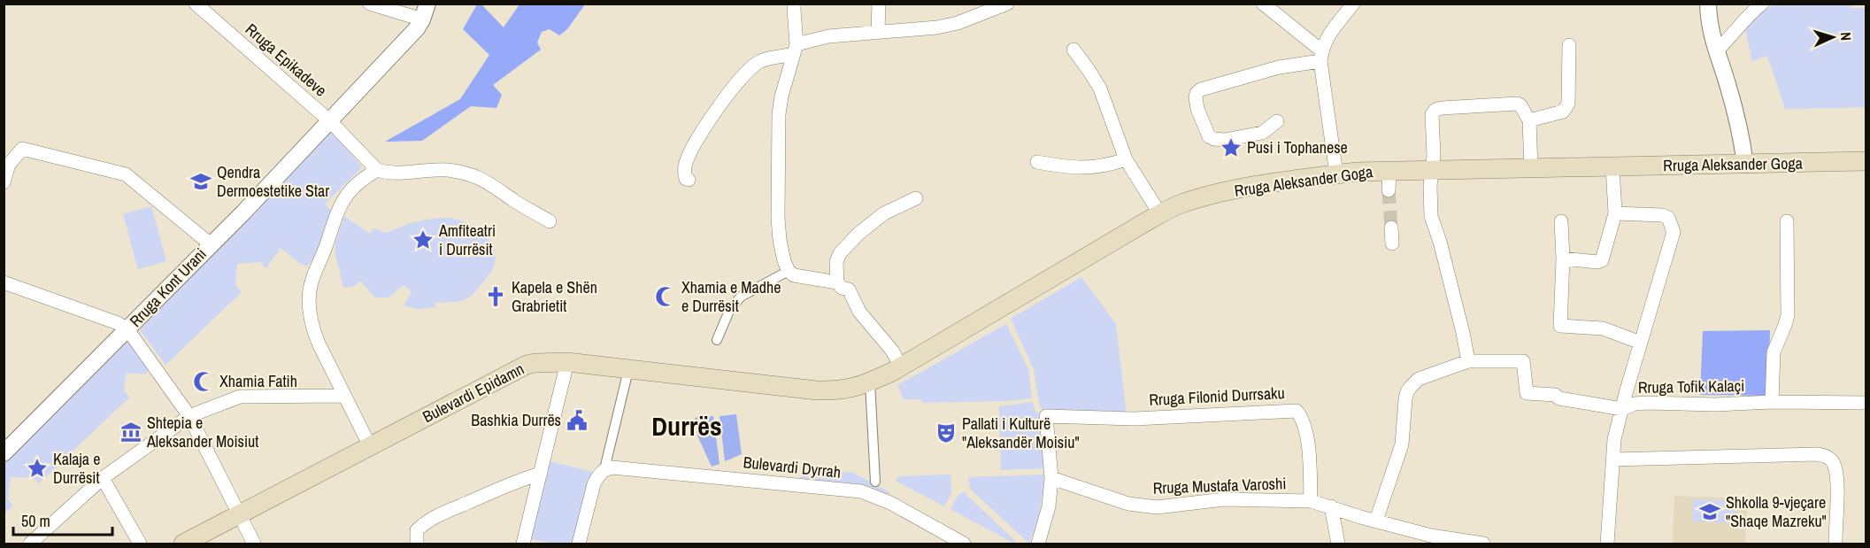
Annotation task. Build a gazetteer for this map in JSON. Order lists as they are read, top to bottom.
{
  "streets": {
    "main road": ["Rruga Aleksander Goga", "Bulevardi Epidamn"],
    "street": [
      "Rruga Epikadeve",
      "Rruga Kont Urani",
      "Rruga Tofik Kalaçi",
      "Rruga Filonid Durrsaku",
      "Bulevardi Dyrrah",
      "Rruga Mustafa Varoshi"
    ]
  },
  "crossings": [
    ["Rruga Epikadeve", "Rruga Kont Urani"],
    ["Rruga Aleksander Goga", "Bulevardi Epidamn"],
    ["Rruga Filonid Durrsaku", "Rruga Mustafa Varoshi"]
  ],
  "districts": ["Durrës"],
  "places": {
    "place": ["Pusi i Tophanese", "Amfiteatri i Durrësit", "Kalaja e Durrësit"],
    "school or university": ["Qendra Dermoestetike Star", "Shkolla 9-vjeçare \"Shaqe Mazreku\""],
    "church": ["Kapela e Shën Grabrietit"],
    "mosque": ["Xhamia e Madhe e Durrësit", "Xhamia Fatih"],
    "public building": ["Bashkia Durrës"],
    "museum": ["Shtepia e Aleksander Moisiut"],
    "theatre": ["Pallati i Kulturë \"Aleksandër Moisiu\""]
  },
  "scale_bar": "50 m",
  "north": "right"
}
